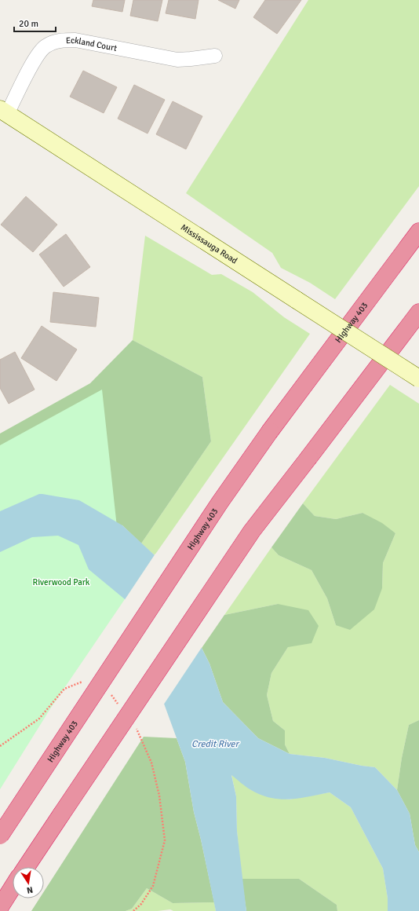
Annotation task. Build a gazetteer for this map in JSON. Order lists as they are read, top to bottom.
{
  "streets": {
    "highway": ["Highway 403"],
    "main road": ["Mississauga Road"],
    "street": ["Eckland Court"]
  },
  "crossings": [
    ["Eckland Court", "Mississauga Road"]
  ],
  "water": ["Credit River"],
  "parks": ["Riverwood Park"],
  "scale_bar": "20 m",
  "north": "bottom"
}
